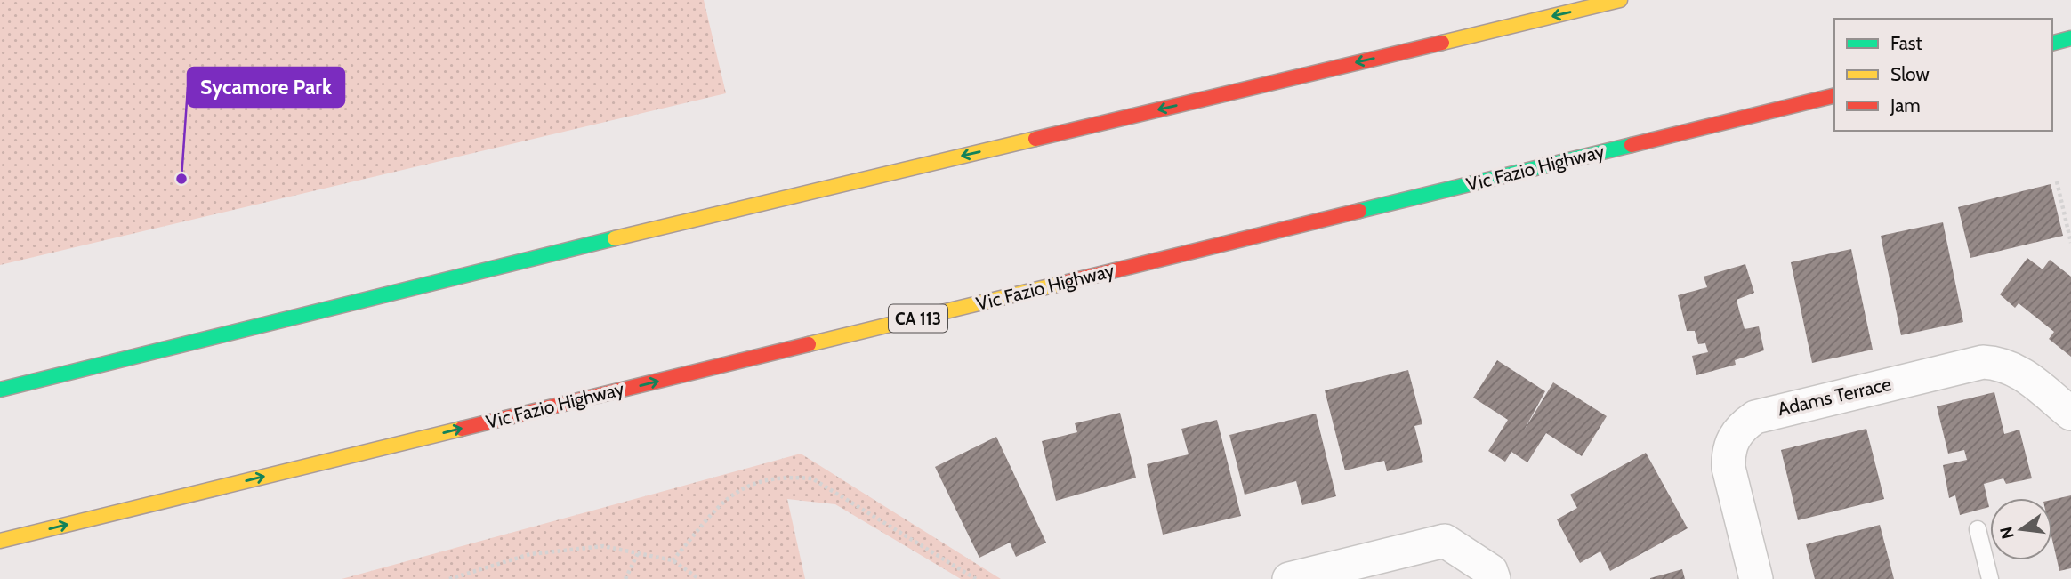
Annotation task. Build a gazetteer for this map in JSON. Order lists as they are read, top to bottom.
{
  "streets": {
    "highway": ["Vic Fazio Highway", "CA 113"],
    "street": ["Adams Terrace"]
  },
  "one_way": ["Vic Fazio Highway"],
  "places": ["Sycamore Park"],
  "legend": ["Fast", "Slow", "Jam"],
  "north": "left"
}
